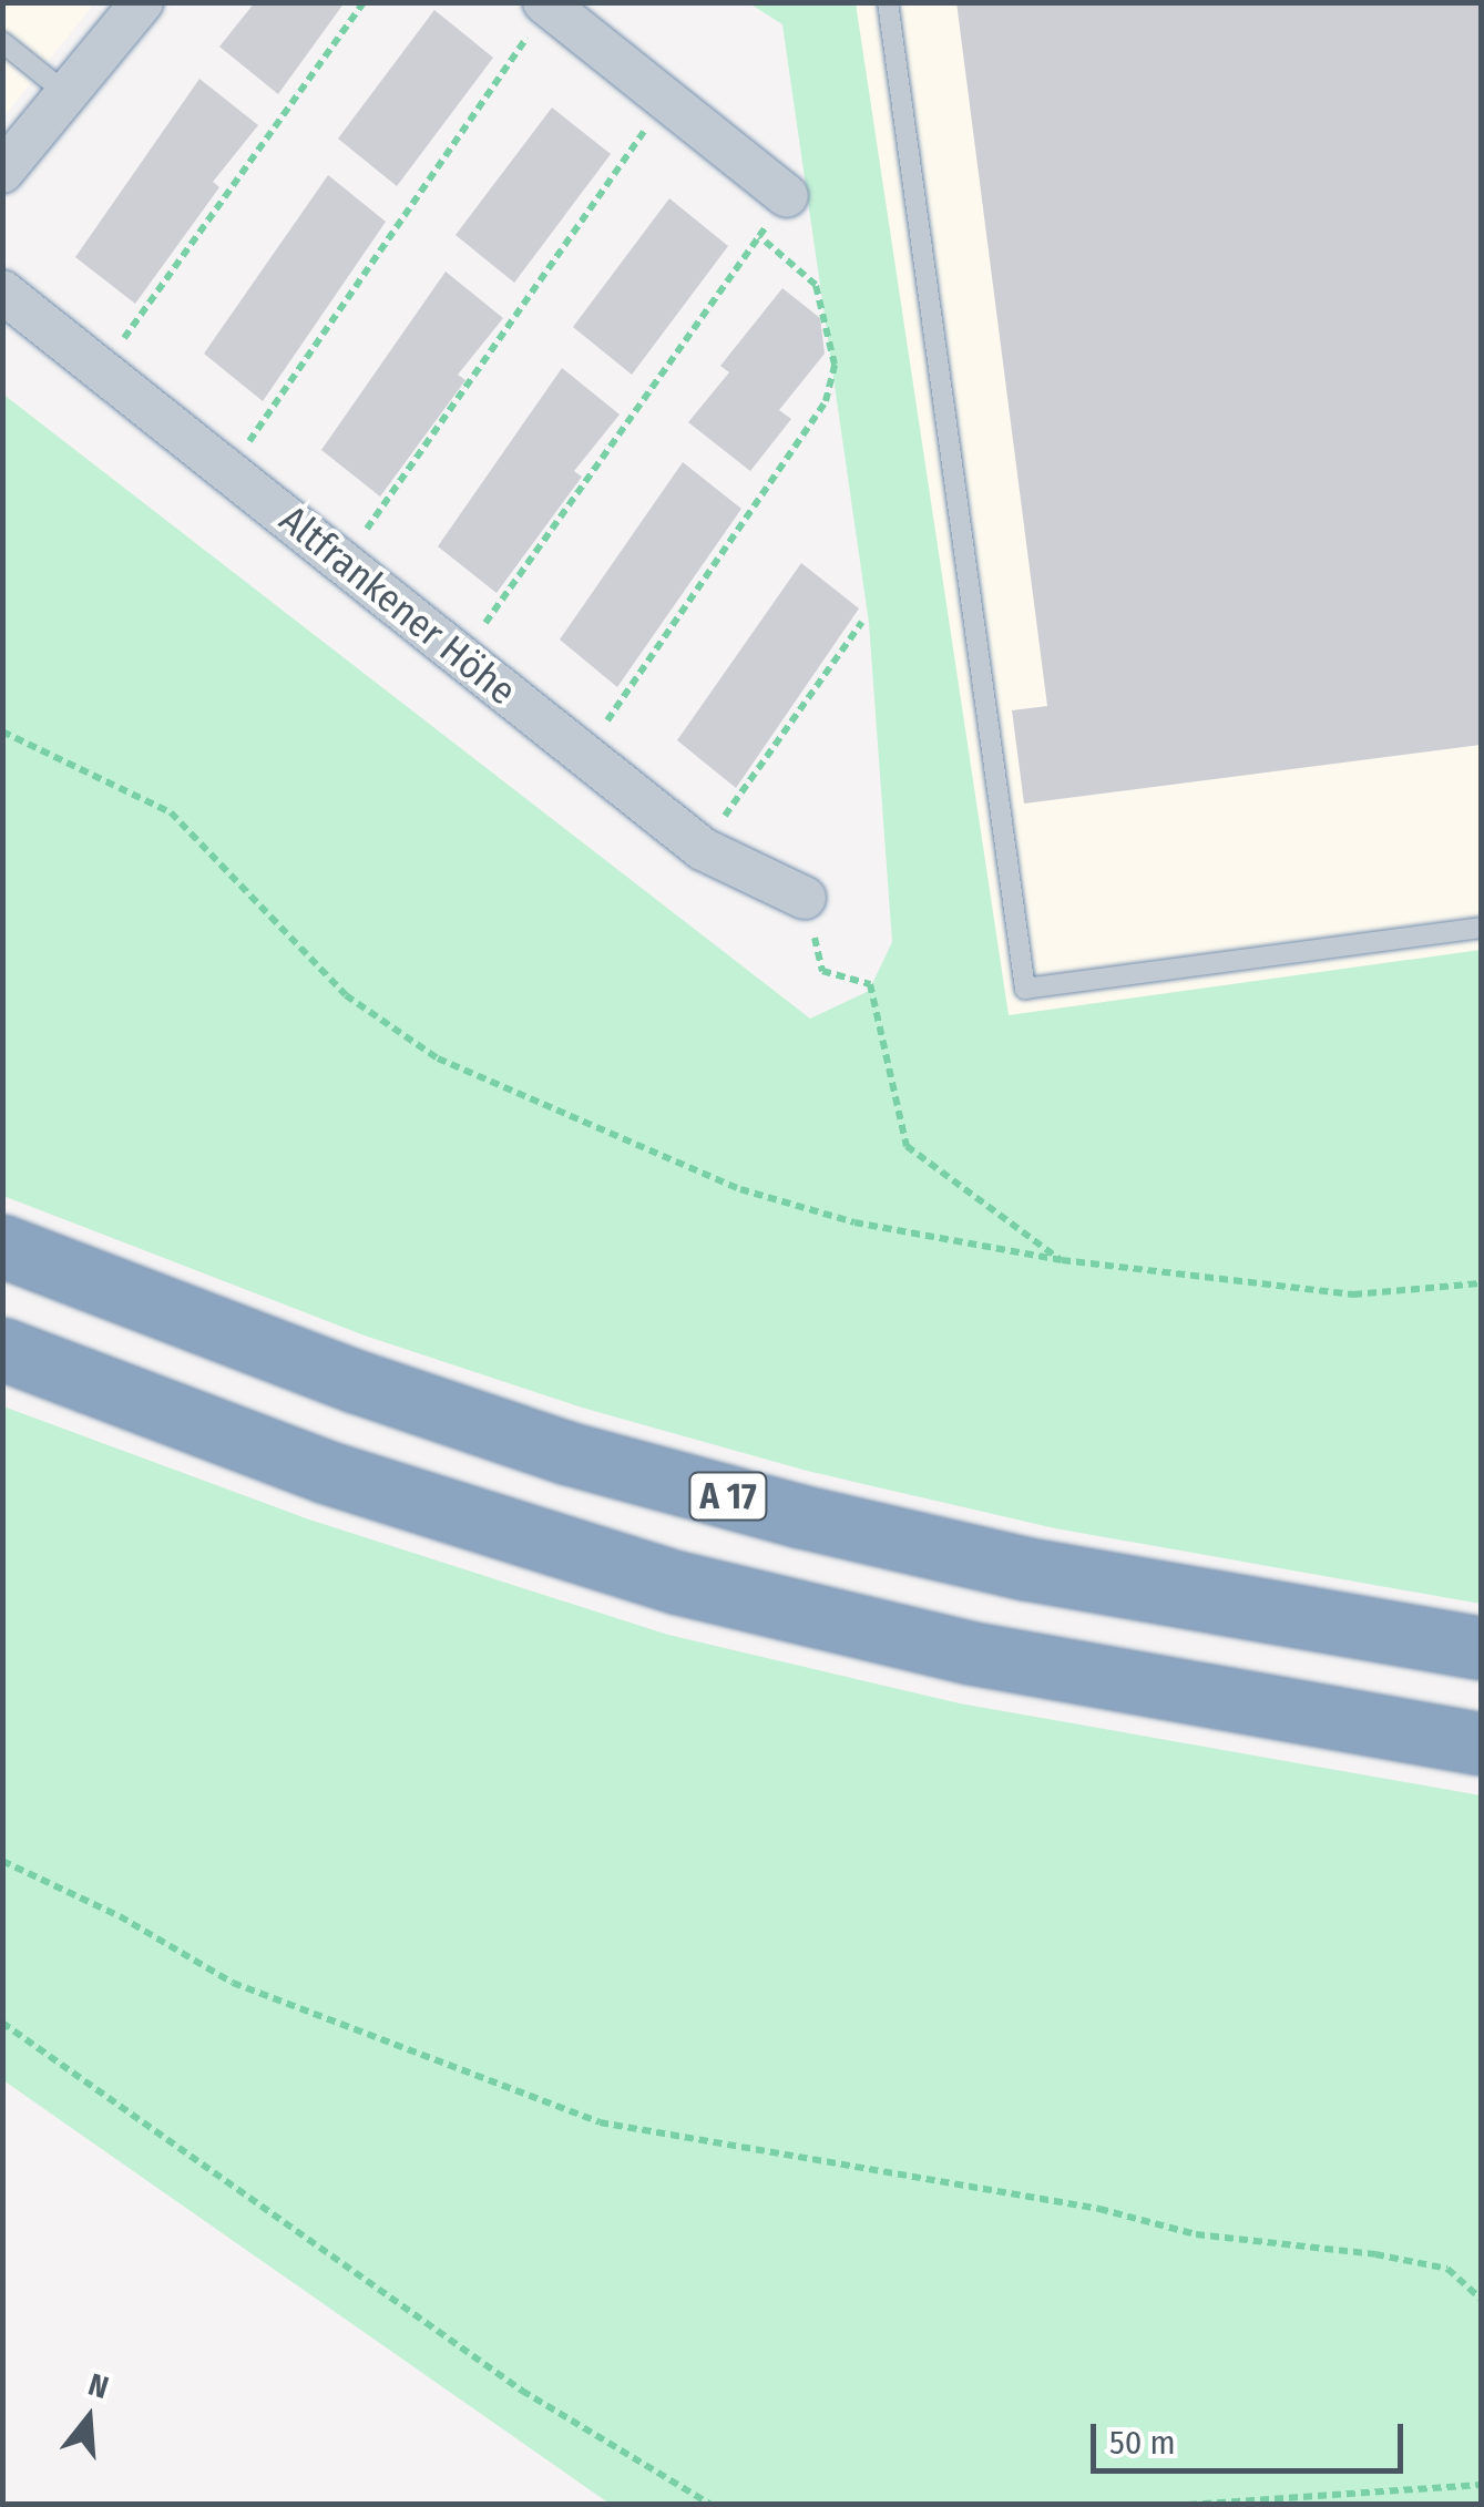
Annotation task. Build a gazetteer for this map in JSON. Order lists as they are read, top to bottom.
{
  "streets": {
    "highway": ["A 17"],
    "street": ["Altfrankener Höhe"]
  },
  "scale_bar": "50 m",
  "north": "top"
}
